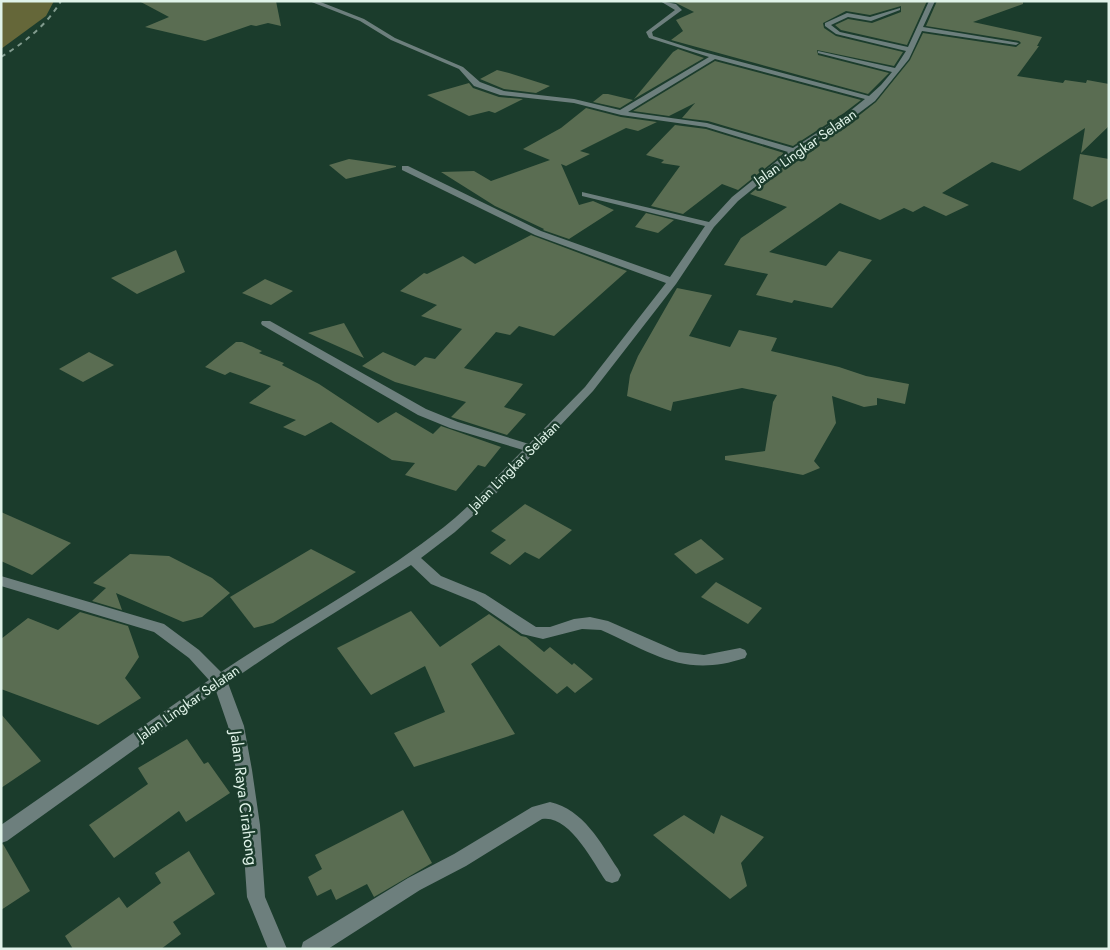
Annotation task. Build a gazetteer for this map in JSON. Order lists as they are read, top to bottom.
{
  "streets": {
    "street": ["Jalan Lingkar Selatan", "Jalan Raya Cirahong"]
  },
  "crossings": [
    ["Jalan Lingkar Selatan", "Jalan Raya Cirahong"]
  ]
}
